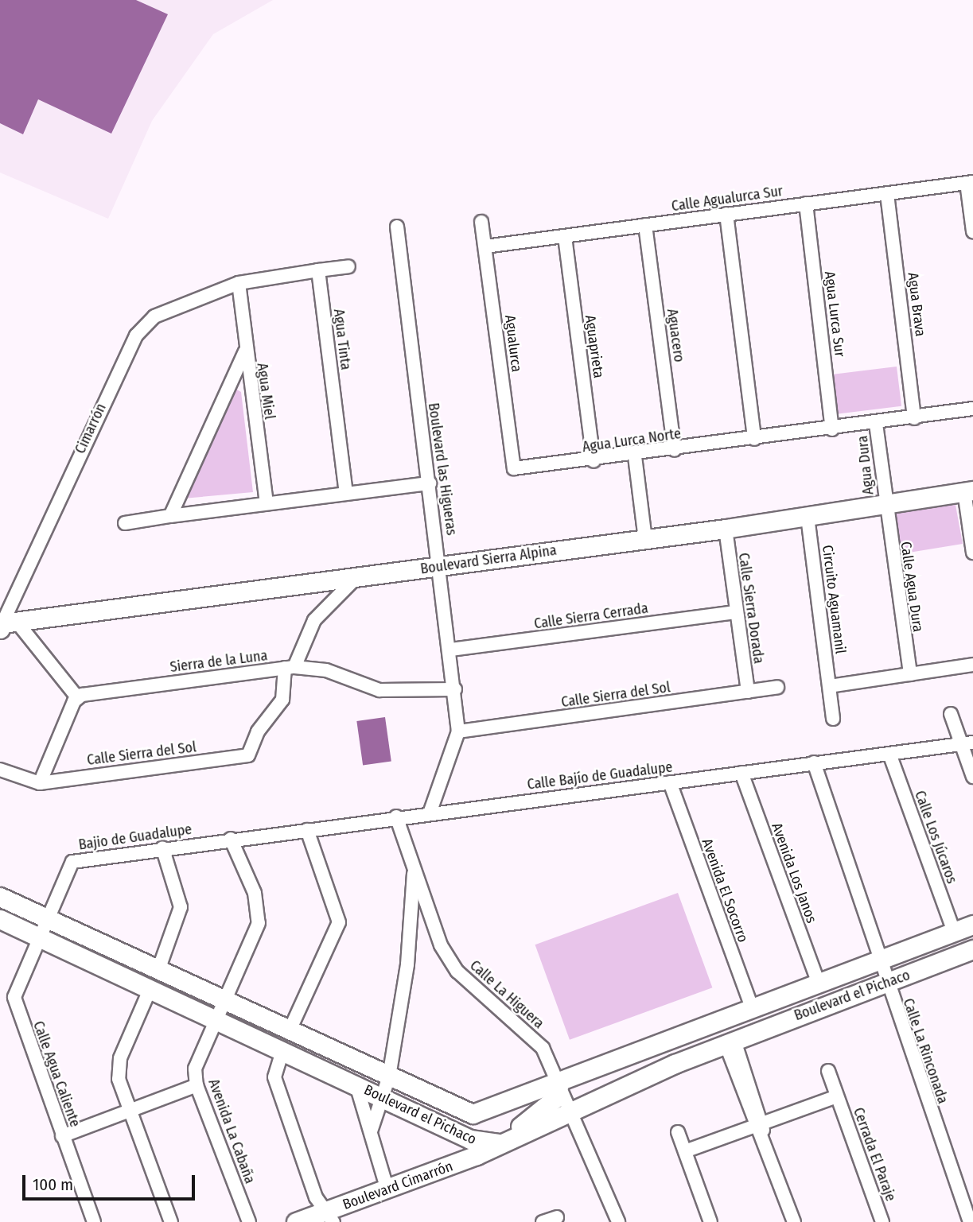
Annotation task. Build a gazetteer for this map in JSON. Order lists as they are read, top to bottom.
{
  "streets": {
    "street": [
      "Calle Agualurca Sur",
      "Agua Brava",
      "Agua Lurca Sur",
      "Aguacero",
      "Agua Tinta",
      "Agualurca",
      "Aguaprieta",
      "Agua Miel",
      "Cimarrón",
      "Agua Lurca Norte",
      "Agua Dura",
      "Boulevard las Higueras",
      "Boulevard Sierra Alpina",
      "Calle Agua Dura",
      "Circuito Aguamanil",
      "Calle Sierra Dorada",
      "Calle Sierra Cerrada",
      "Sierra de la Luna",
      "Calle Sierra del Sol",
      "Calle Bajío de Guadalupe",
      "Bajio de Guadalupe",
      "Calle Los Júcaros",
      "Avenida Los Janos",
      "Avenida El Socorro",
      "Calle La Higuera",
      "Boulevard el Pichaco",
      "Calle La Rinconada",
      "Calle Agua Caliente",
      "Avenida La Cabaña",
      "Cerrada El Paraje",
      "Boulevard Cimarrón"
    ]
  },
  "crossings": [
    ["Calle Agualurca Sur", "Agua Brava"],
    ["Calle Agualurca Sur", "Agua Lurca Sur"],
    ["Calle Agualurca Sur", "Aguacero"],
    ["Calle Agualurca Sur", "Agualurca"],
    ["Calle Agualurca Sur", "Aguaprieta"],
    ["Agua Brava", "Agua Lurca Norte"],
    ["Agua Lurca Sur", "Agua Lurca Norte"],
    ["Aguacero", "Agua Lurca Norte"],
    ["Agualurca", "Agua Lurca Norte"],
    ["Aguaprieta", "Agua Lurca Norte"],
    ["Agua Miel", "Cimarrón"],
    ["Cimarrón", "Boulevard Sierra Alpina"],
    ["Agua Lurca Norte", "Agua Dura"],
    ["Agua Dura", "Boulevard Sierra Alpina"],
    ["Agua Dura", "Calle Agua Dura"],
    ["Boulevard las Higueras", "Boulevard Sierra Alpina"],
    ["Boulevard las Higueras", "Calle Sierra Cerrada"],
    ["Boulevard las Higueras", "Sierra de la Luna"],
    ["Boulevard las Higueras", "Calle Sierra del Sol"],
    ["Boulevard las Higueras", "Calle Bajío de Guadalupe"],
    ["Boulevard Sierra Alpina", "Calle Agua Dura"],
    ["Boulevard Sierra Alpina", "Circuito Aguamanil"],
    ["Boulevard Sierra Alpina", "Calle Sierra Dorada"],
    ["Calle Sierra Dorada", "Calle Sierra Cerrada"],
    ["Calle Sierra Dorada", "Calle Sierra del Sol"],
    ["Sierra de la Luna", "Calle Sierra del Sol"],
    ["Calle Bajío de Guadalupe", "Bajio de Guadalupe"],
    ["Calle Bajío de Guadalupe", "Calle Los Júcaros"],
    ["Calle Bajío de Guadalupe", "Avenida Los Janos"],
    ["Calle Bajío de Guadalupe", "Avenida El Socorro"],
    ["Calle Bajío de Guadalupe", "Calle La Higuera"],
    ["Calle Bajío de Guadalupe", "Calle La Rinconada"],
    ["Calle Bajío de Guadalupe", "Avenida La Cabaña"],
    ["Bajio de Guadalupe", "Boulevard el Pichaco"],
    ["Bajio de Guadalupe", "Calle Agua Caliente"],
    ["Bajio de Guadalupe", "Avenida La Cabaña"],
    ["Calle Los Júcaros", "Boulevard el Pichaco"],
    ["Avenida Los Janos", "Boulevard el Pichaco"],
    ["Avenida El Socorro", "Boulevard el Pichaco"],
    ["Calle La Higuera", "Boulevard el Pichaco"],
    ["Boulevard el Pichaco", "Calle La Rinconada"],
    ["Boulevard el Pichaco", "Calle Agua Caliente"],
    ["Boulevard el Pichaco", "Avenida La Cabaña"],
    ["Boulevard el Pichaco", "Boulevard Cimarrón"]
  ],
  "scale_bar": "100 m"
}
